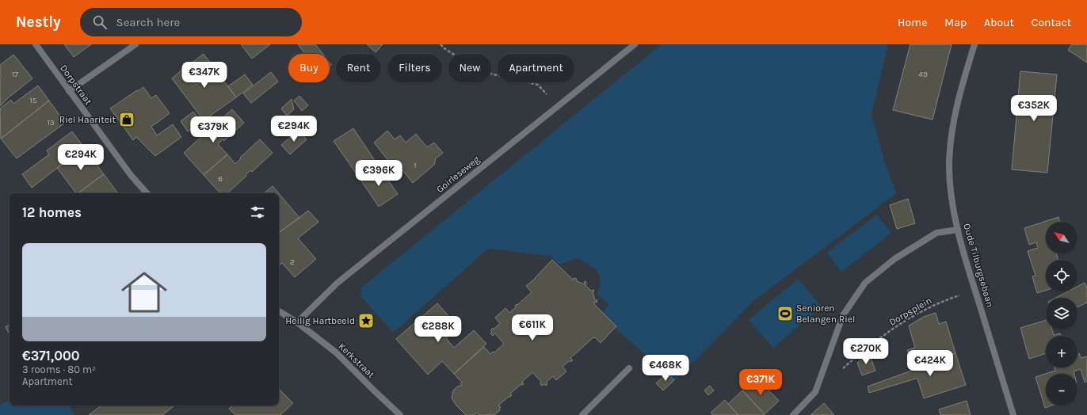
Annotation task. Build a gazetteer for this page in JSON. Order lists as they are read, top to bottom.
{
  "streets": {
    "street": [
      "Dorpstraat",
      "Goirleseweg",
      "Oude Tilburgsebaan",
      "Kerkstraat"
    ],
    "path": ["Dorpsplein"]
  },
  "crossings": [
    ["Goirleseweg", "Kerkstraat"],
    ["Oude Tilburgsebaan", "Dorpsplein"]
  ],
  "places": {
    "shop": ["Riel Haariteit"],
    "sports": ["Senioren Belangen Riel"],
    "place": ["Heilig Hartbeeld"]
  },
  "house_numbers": [
    "17",
    "49",
    "15",
    "13",
    "1",
    "6",
    "2"
  ],
  "north": "top left",
  "page": {
    "header": "Nestly",
    "search": "Search here",
    "nav": [
      "Home",
      "Map",
      "About",
      "Contact"
    ],
    "chip": [
      "Buy",
      "Rent",
      "Filters",
      "New",
      "Apartment"
    ],
    "price": [
      "€347K",
      "€352K",
      "€294K",
      "€379K",
      "€294K",
      "€396K",
      "€611K",
      "€288K",
      "€270K",
      "€424K",
      "€468K",
      "€371K"
    ],
    "heading": "12 homes",
    "map_buttons": ["+", "−"],
    "list": [
      {
        "name": "€371,000",
        "note": "3 rooms · 80 m² · Apartment"
      }
    ]
  }
}
